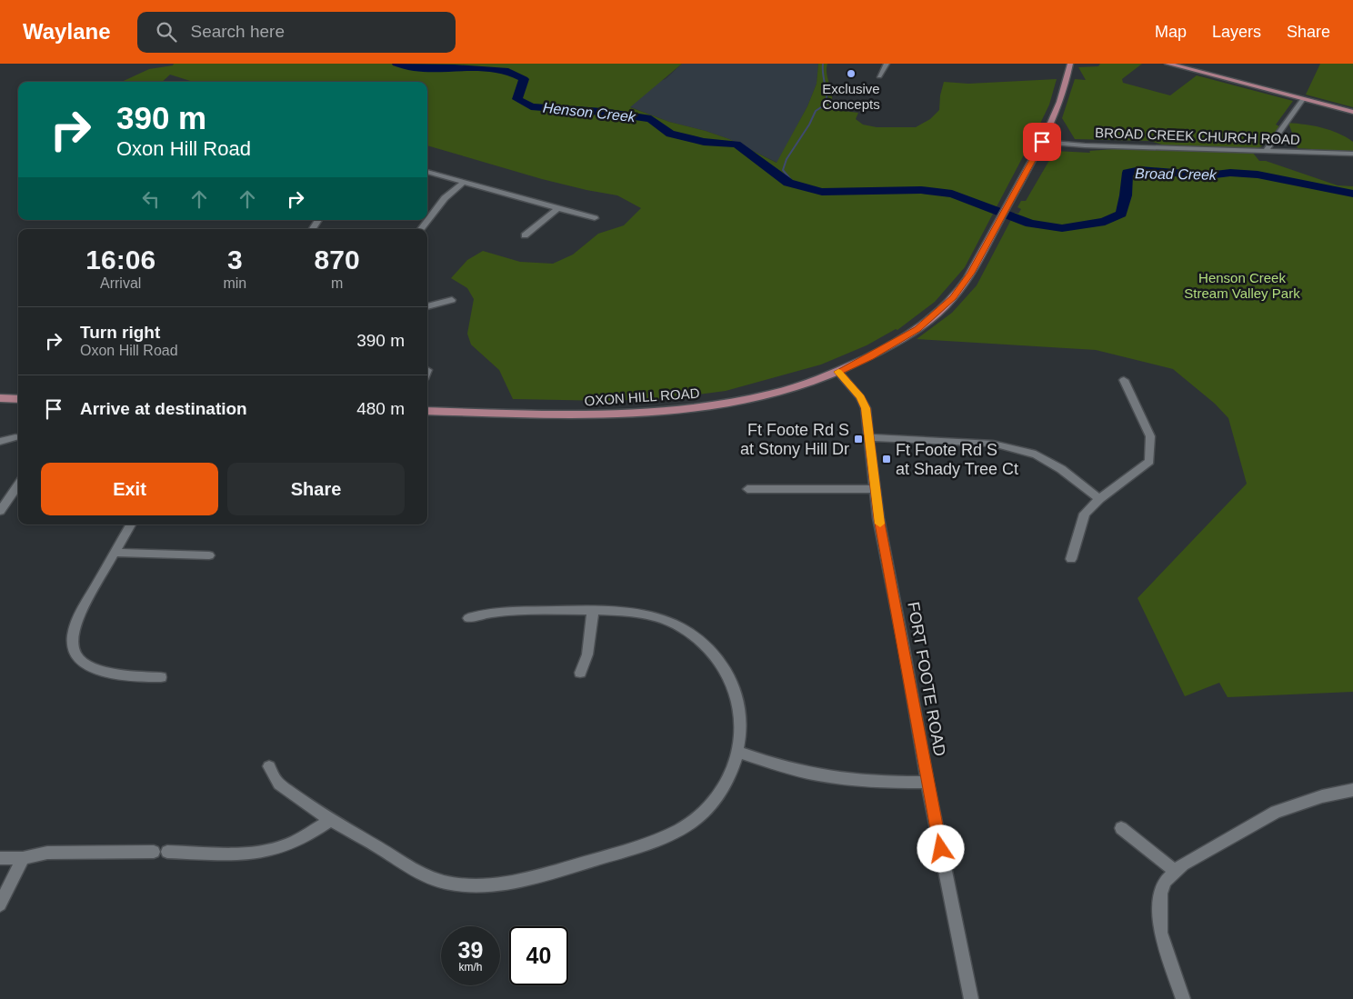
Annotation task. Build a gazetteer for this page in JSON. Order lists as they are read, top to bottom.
{
  "streets": {
    "main road": ["OXON HILL ROAD"],
    "street": ["BROAD CREEK CHURCH ROAD", "FORT FOOTE ROAD"]
  },
  "crossings": [
    ["BROAD CREEK CHURCH ROAD", "OXON HILL ROAD"],
    ["OXON HILL ROAD", "FORT FOOTE ROAD"]
  ],
  "water": ["Henson Creek", "Broad Creek"],
  "parks": ["Henson Creek Stream Valley Park"],
  "places": {
    "other": ["Exclusive Concepts"],
    "transit": ["Ft Foote Rd S at Stony Hill Dr", "Ft Foote Rd S at Shady Tree Ct"]
  },
  "page": {
    "header": "Waylane",
    "search": "Search here",
    "nav": ["Map", "Layers", "Share"],
    "turn": ["390 m", "Oxon Hill Road"],
    "eta": [
      "16:06",
      "Arrival",
      "3",
      "min",
      "870",
      "m"
    ],
    "list": [
      {
        "name": "Turn right",
        "note": "Oxon Hill Road",
        "value": "390 m"
      },
      {
        "name": "Arrive at destination",
        "value": "480 m"
      }
    ],
    "buttons": ["Exit", "Share"],
    "speed": "39 km/h",
    "limit": "40"
  }
}
